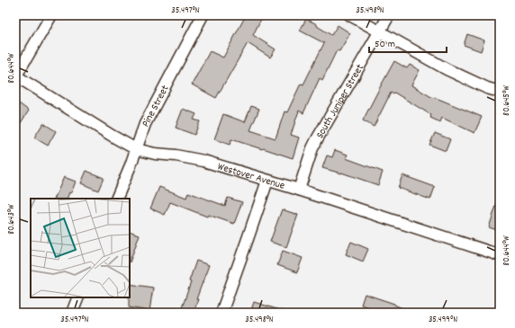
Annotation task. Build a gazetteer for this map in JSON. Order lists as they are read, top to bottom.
{
  "streets": {
    "street": ["South Juniper Street", "Pine Street", "Westover Avenue"]
  },
  "crossings": [
    ["South Juniper Street", "Westover Avenue"],
    ["Pine Street", "Westover Avenue"]
  ],
  "scale_bar": "50 m",
  "coordinates": [
    "35.497°N",
    "35.498°N",
    "80.644°W",
    "80.645°W",
    "80.643°W",
    "35.499°N"
  ]
}
